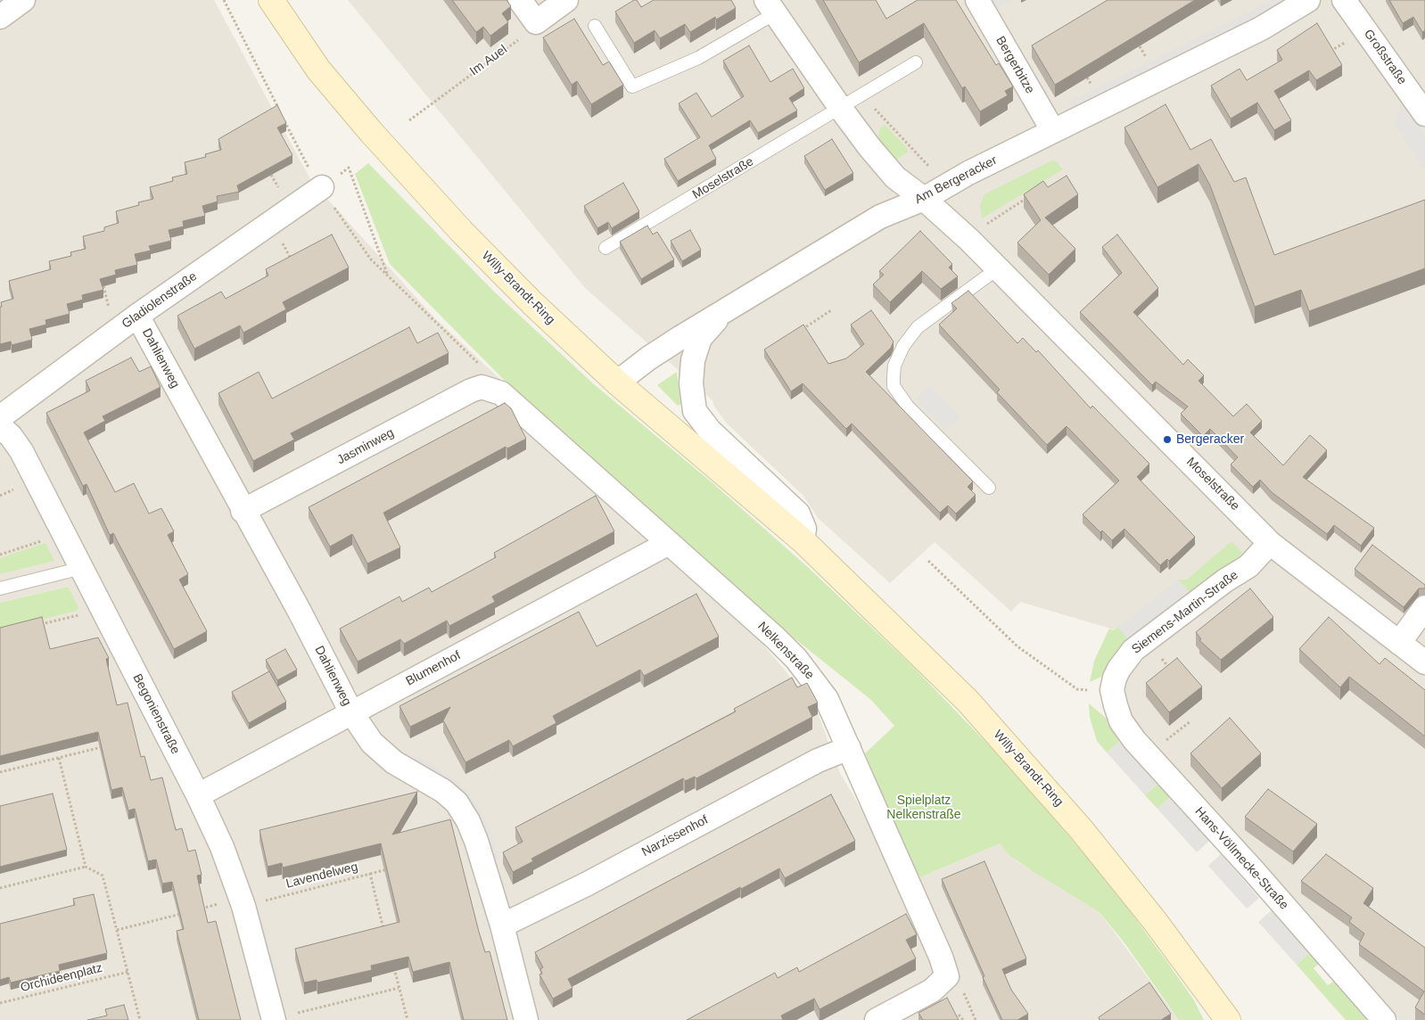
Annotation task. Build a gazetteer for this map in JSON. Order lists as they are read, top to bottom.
{
  "streets": {
    "main road": ["Willy-Brandt-Ring"],
    "street": [
      "Großstraße",
      "Bergerbitze",
      "Moselstraße",
      "Am Bergeracker",
      "Gladiolenstraße",
      "Dahlienweg",
      "Jasminweg",
      "Siemens-Martin-Straße",
      "Nelkenstraße",
      "Blumenhof",
      "Begonienstraße",
      "Narzissenhof",
      "Hans-Völlmecke-Straße"
    ],
    "path": ["Im Auel", "Lavendelweg", "Orchideenplatz"]
  },
  "crossings": [
    ["Bergerbitze", "Am Bergeracker"],
    ["Moselstraße", "Am Bergeracker"],
    ["Moselstraße", "Siemens-Martin-Straße"],
    ["Am Bergeracker", "Willy-Brandt-Ring"],
    ["Gladiolenstraße", "Dahlienweg"],
    ["Dahlienweg", "Jasminweg"],
    ["Dahlienweg", "Blumenhof"],
    ["Dahlienweg", "Narzissenhof"],
    ["Jasminweg", "Nelkenstraße"],
    ["Siemens-Martin-Straße", "Hans-Völlmecke-Straße"],
    ["Nelkenstraße", "Blumenhof"],
    ["Nelkenstraße", "Narzissenhof"],
    ["Blumenhof", "Begonienstraße"],
    ["Begonienstraße", "Lavendelweg"]
  ],
  "parks": ["Spielplatz Nelkenstraße"],
  "places": ["Bergeracker"]
}
